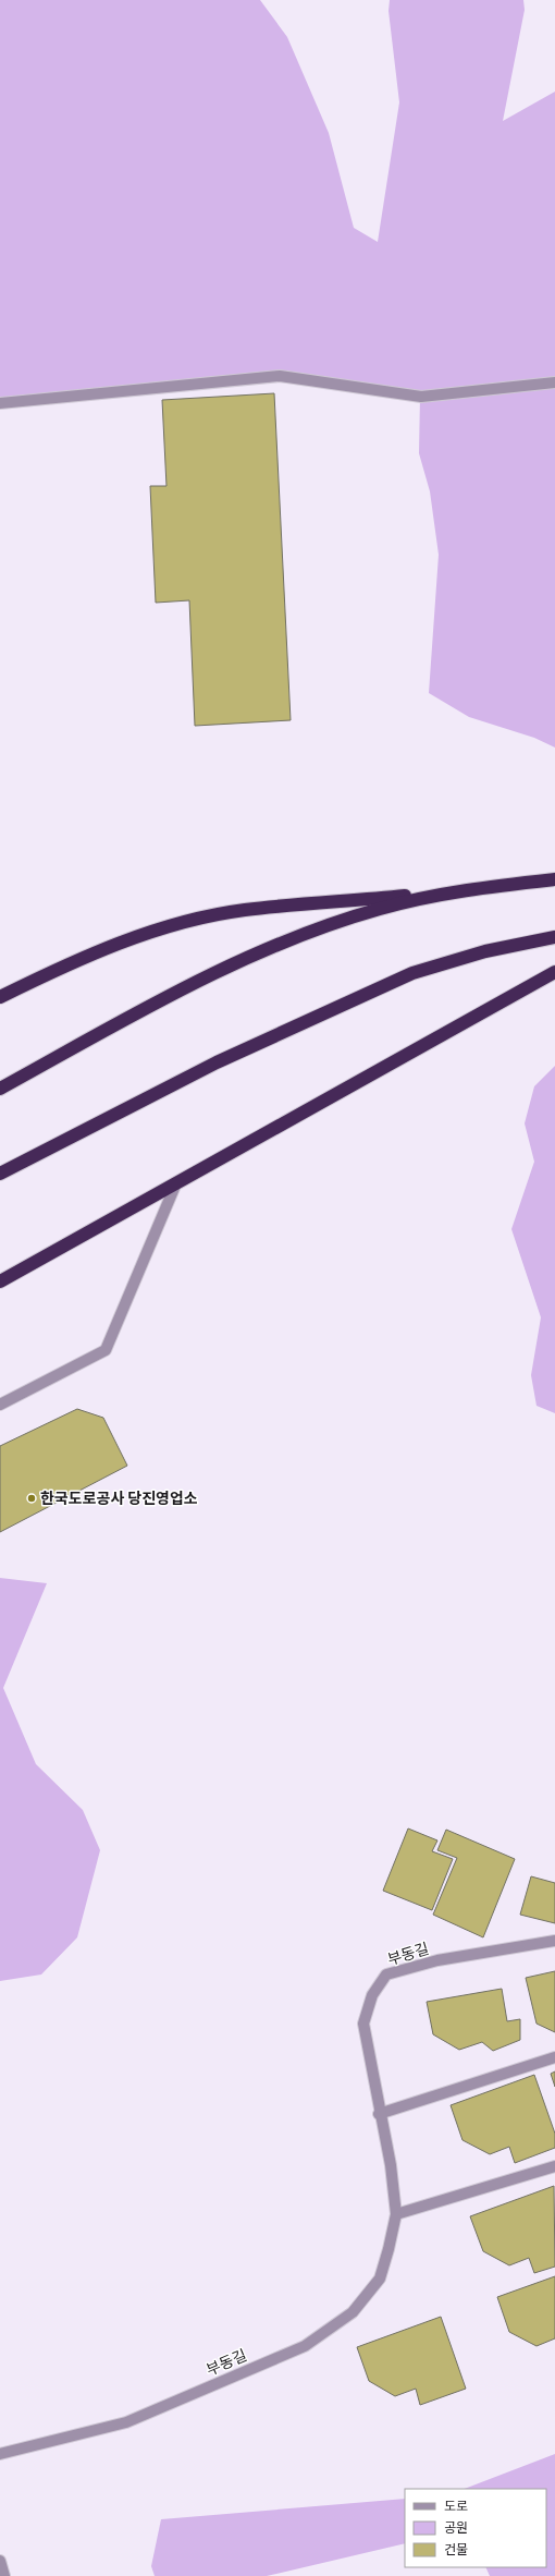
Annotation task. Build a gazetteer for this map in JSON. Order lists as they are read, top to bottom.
{
  "streets": {
    "street": ["부동길"]
  },
  "places": ["한국도로공사 당진영업소"],
  "legend": ["도로", "공원", "건물"]
}
